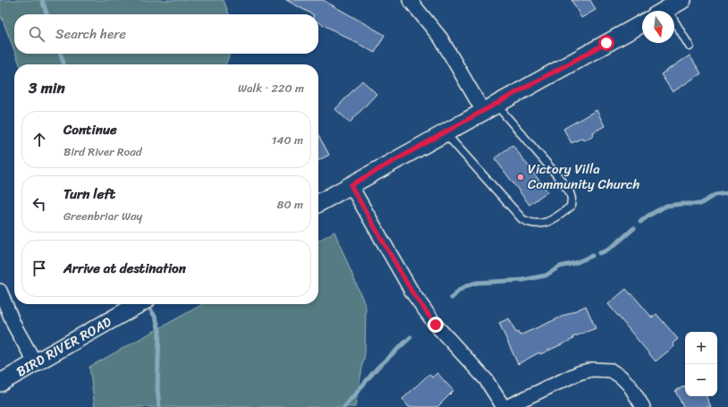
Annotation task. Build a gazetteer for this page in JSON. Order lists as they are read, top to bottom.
{
  "streets": {
    "street": ["BIRD RIVER ROAD"]
  },
  "places": ["Victory Villa Community Church"],
  "north": "bottom",
  "page": {
    "search": "Search here",
    "heading": ["3 min", "Walk · 220 m"],
    "list": [
      ["Continue", "Bird River Road", "140 m"],
      ["Turn left", "Greenbriar Way", "80 m"],
      "Arrive at destination"
    ],
    "map_buttons": ["+", "−"]
  }
}
